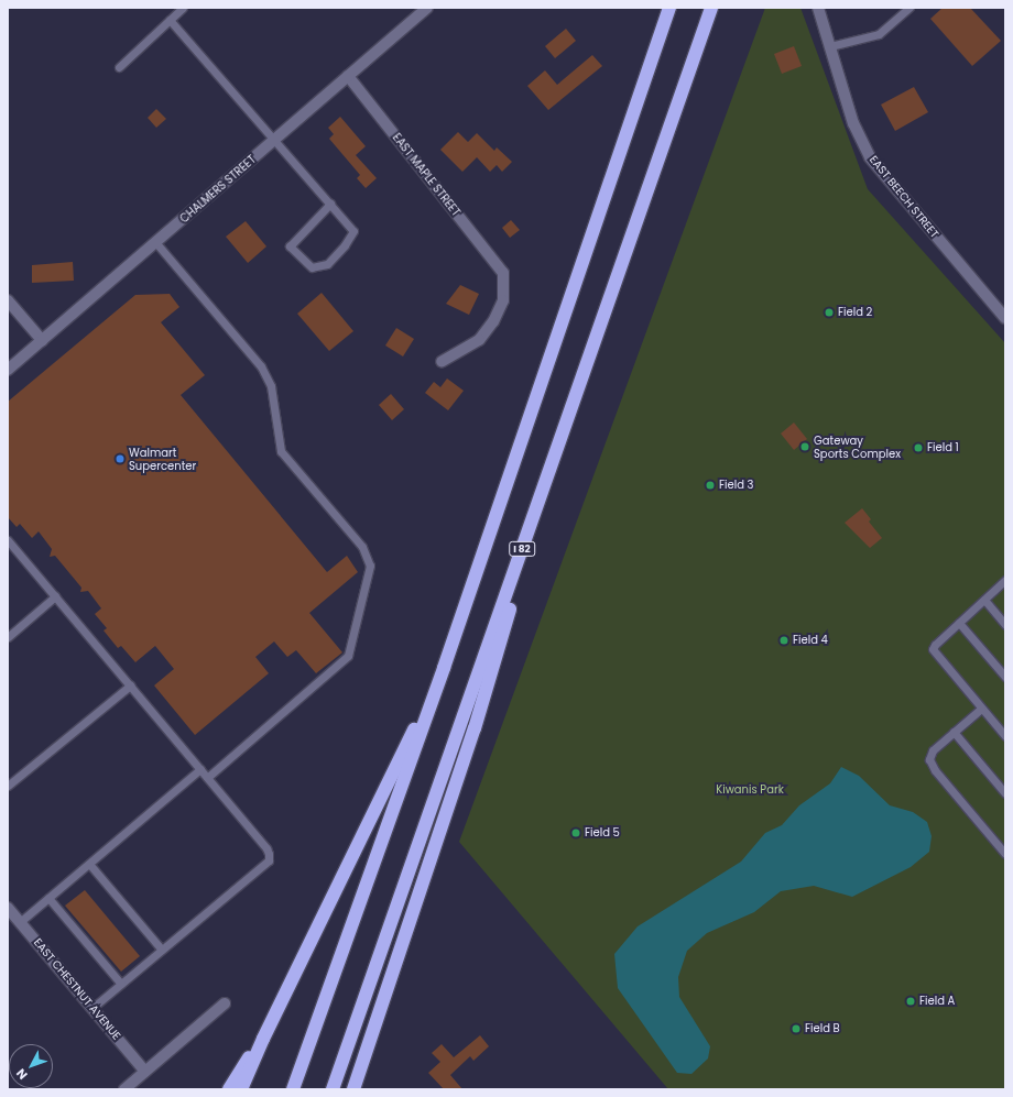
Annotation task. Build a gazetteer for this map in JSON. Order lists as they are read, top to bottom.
{
  "streets": {
    "highway": ["I 82"],
    "street": [
      "EAST MAPLE STREET",
      "CHALMERS STREET",
      "EAST BEECH STREET",
      "EAST CHESTNUT AVENUE"
    ]
  },
  "crossings": [
    ["EAST MAPLE STREET", "CHALMERS STREET"]
  ],
  "parks": ["Kiwanis Park"],
  "places": [
    "Field 2",
    "Gateway Sports Complex",
    "Field 1",
    "Walmart Supercenter",
    "Field 3",
    "Field 4",
    "Field 5",
    "Field A",
    "Field B"
  ],
  "north": "bottom left"
}
